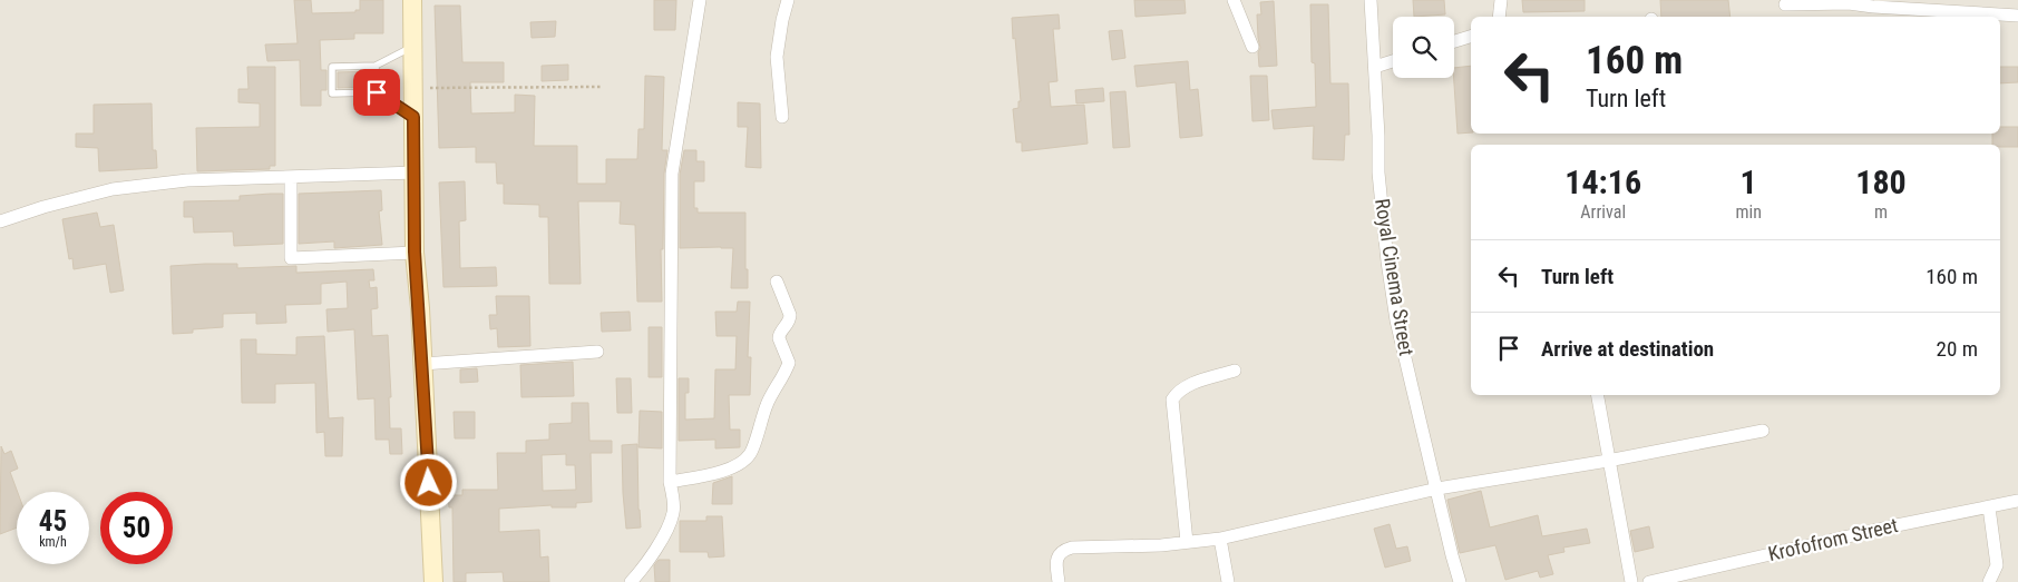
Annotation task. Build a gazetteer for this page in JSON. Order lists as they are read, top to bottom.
{
  "streets": {
    "street": ["Royal Cinema Street", "Krofofrom Street"]
  },
  "page": {
    "turn": ["160 m", "Turn left"],
    "eta": [
      "14:16",
      "Arrival",
      "1",
      "min",
      "180",
      "m"
    ],
    "list": [
      {
        "name": "Turn left",
        "value": "160 m"
      },
      {
        "name": "Arrive at destination",
        "value": "20 m"
      }
    ],
    "speed": "45 km/h",
    "limit": "50"
  }
}
